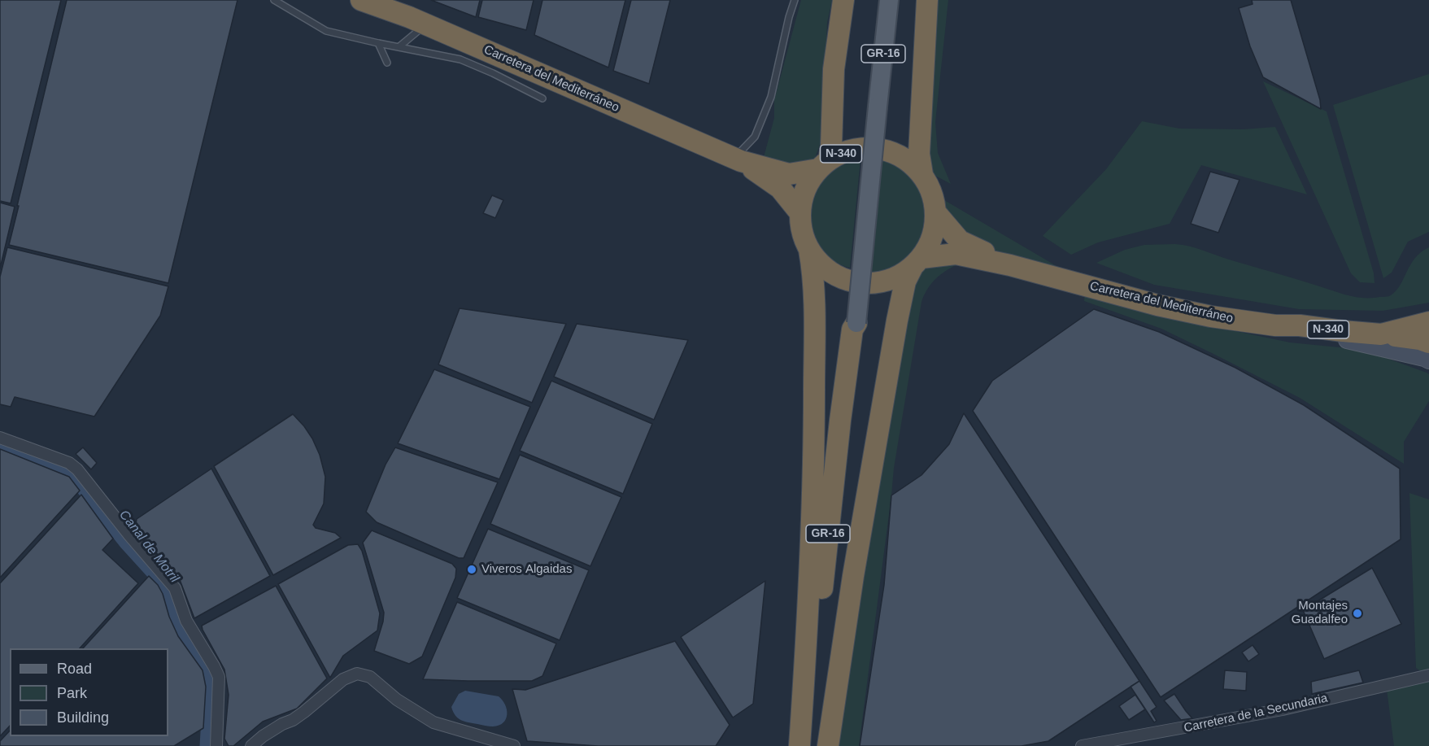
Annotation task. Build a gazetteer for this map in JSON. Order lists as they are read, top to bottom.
{
  "streets": {
    "highway": ["GR-16", "Carretera del Mediterráneo", "N-340"],
    "street": ["Carretera de la Secundaria"]
  },
  "crossings": [
    ["Carretera del Mediterráneo", "N-340"]
  ],
  "water": ["Canal de Motril"],
  "places": ["Viveros Algaidas", "Montajes Guadalfeo"],
  "legend": ["Road", "Park", "Building"]
}
